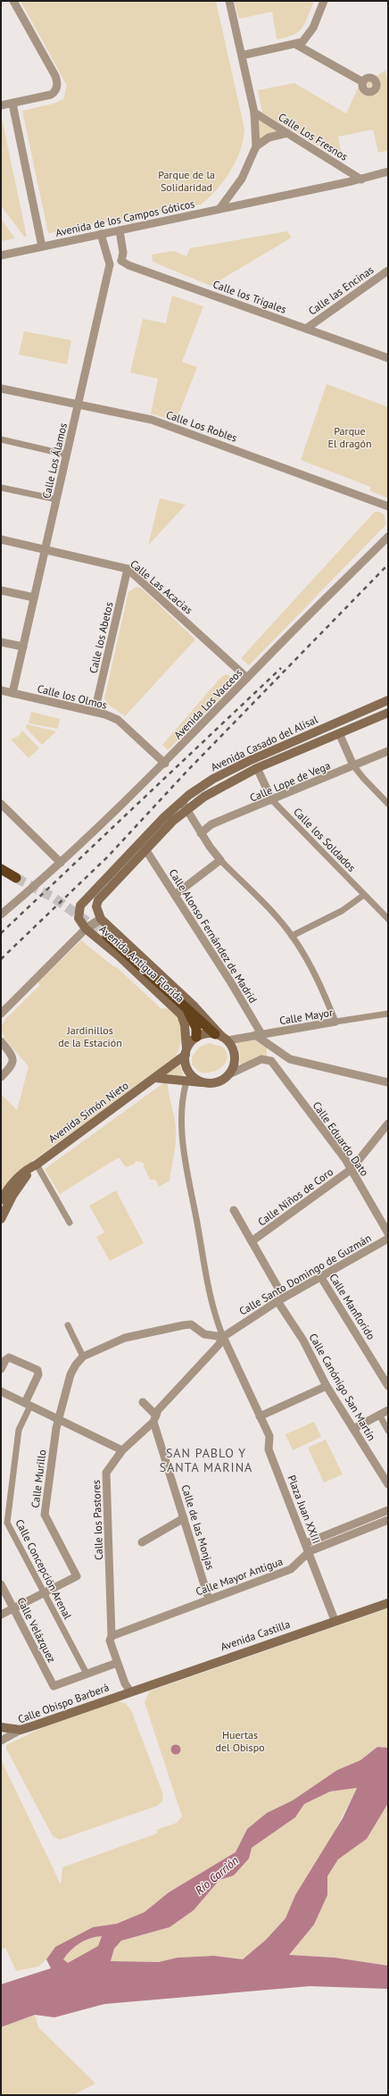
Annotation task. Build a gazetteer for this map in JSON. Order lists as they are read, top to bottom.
{
  "streets": {
    "main road": [
      "Avenida Casado del Alisal",
      "Avenida Antigua Florida",
      "Avenida Simón Nieto",
      "Avenida Castilla",
      "Calle Obispo Barberá"
    ],
    "street": [
      "Calle Los Fresnos",
      "Avenida de los Campos Góticos",
      "Calle las Encinas",
      "Calle los Trigales",
      "Calle Los Robles",
      "Calle Los Álamos",
      "Calle Las Acacias",
      "Calle los Abetos",
      "Calle los Olmos",
      "Avenida Los Vacceos",
      "Calle Lope de Vega",
      "Calle los Soldados",
      "Calle Alonso Fernández de Madrid",
      "Calle Mayor",
      "Calle Eduardo Dato",
      "Calle Niños de Coro",
      "Calle Santo Domingo de Guzmán",
      "Calle Manflorido",
      "Calle Canónigo San Martín",
      "Calle Murillo",
      "Plaza Juan XXIII",
      "Calle los Pastores",
      "Calle de las Monjas",
      "Calle Concepción Arenal",
      "Calle Mayor Antigua",
      "Calle Velázquez"
    ]
  },
  "crossings": [
    ["Calle Los Fresnos", "Avenida de los Campos Góticos"],
    ["Avenida de los Campos Góticos", "Calle Los Álamos"],
    ["Calle las Encinas", "Calle los Trigales"],
    ["Calle Los Robles", "Calle Los Álamos"],
    ["Calle Los Álamos", "Calle Las Acacias"],
    ["Calle Los Álamos", "Calle los Olmos"],
    ["Calle Las Acacias", "Calle los Abetos"],
    ["Calle Las Acacias", "Avenida Los Vacceos"],
    ["Calle los Abetos", "Calle los Olmos"],
    ["Calle los Olmos", "Avenida Los Vacceos"],
    ["Avenida Casado del Alisal", "Calle los Soldados"],
    ["Avenida Casado del Alisal", "Calle Alonso Fernández de Madrid"],
    ["Avenida Casado del Alisal", "Avenida Antigua Florida"],
    ["Calle Lope de Vega", "Calle los Soldados"],
    ["Calle Alonso Fernández de Madrid", "Calle Mayor"],
    ["Avenida Antigua Florida", "Calle Mayor"],
    ["Avenida Antigua Florida", "Avenida Simón Nieto"],
    ["Avenida Antigua Florida", "Calle Eduardo Dato"],
    ["Calle Mayor", "Avenida Simón Nieto"],
    ["Calle Mayor", "Calle Eduardo Dato"],
    ["Avenida Simón Nieto", "Calle Eduardo Dato"],
    ["Calle Eduardo Dato", "Calle Niños de Coro"],
    ["Calle Niños de Coro", "Calle Canónigo San Martín"],
    ["Calle Santo Domingo de Guzmán", "Calle Manflorido"],
    ["Calle Santo Domingo de Guzmán", "Calle Canónigo San Martín"],
    ["Calle Santo Domingo de Guzmán", "Plaza Juan XXIII"],
    ["Calle Santo Domingo de Guzmán", "Calle los Pastores"],
    ["Calle Murillo", "Calle Concepción Arenal"],
    ["Plaza Juan XXIII", "Calle los Pastores"],
    ["Plaza Juan XXIII", "Calle Mayor Antigua"],
    ["Plaza Juan XXIII", "Avenida Castilla"],
    ["Calle los Pastores", "Calle de las Monjas"],
    ["Calle los Pastores", "Calle Mayor Antigua"],
    ["Calle los Pastores", "Avenida Castilla"],
    ["Calle los Pastores", "Calle Obispo Barberá"],
    ["Calle de las Monjas", "Calle Mayor Antigua"],
    ["Calle Concepción Arenal", "Calle Velázquez"],
    ["Avenida Castilla", "Calle Obispo Barberá"]
  ],
  "districts": ["SAN PABLO Y SANTA MARINA"],
  "water": ["Río Carrión"],
  "parks": [
    "Parque de la Solidaridad",
    "Parque El dragón",
    "Jardinillos de la Estación",
    "Huertas del Obispo"
  ]
}
